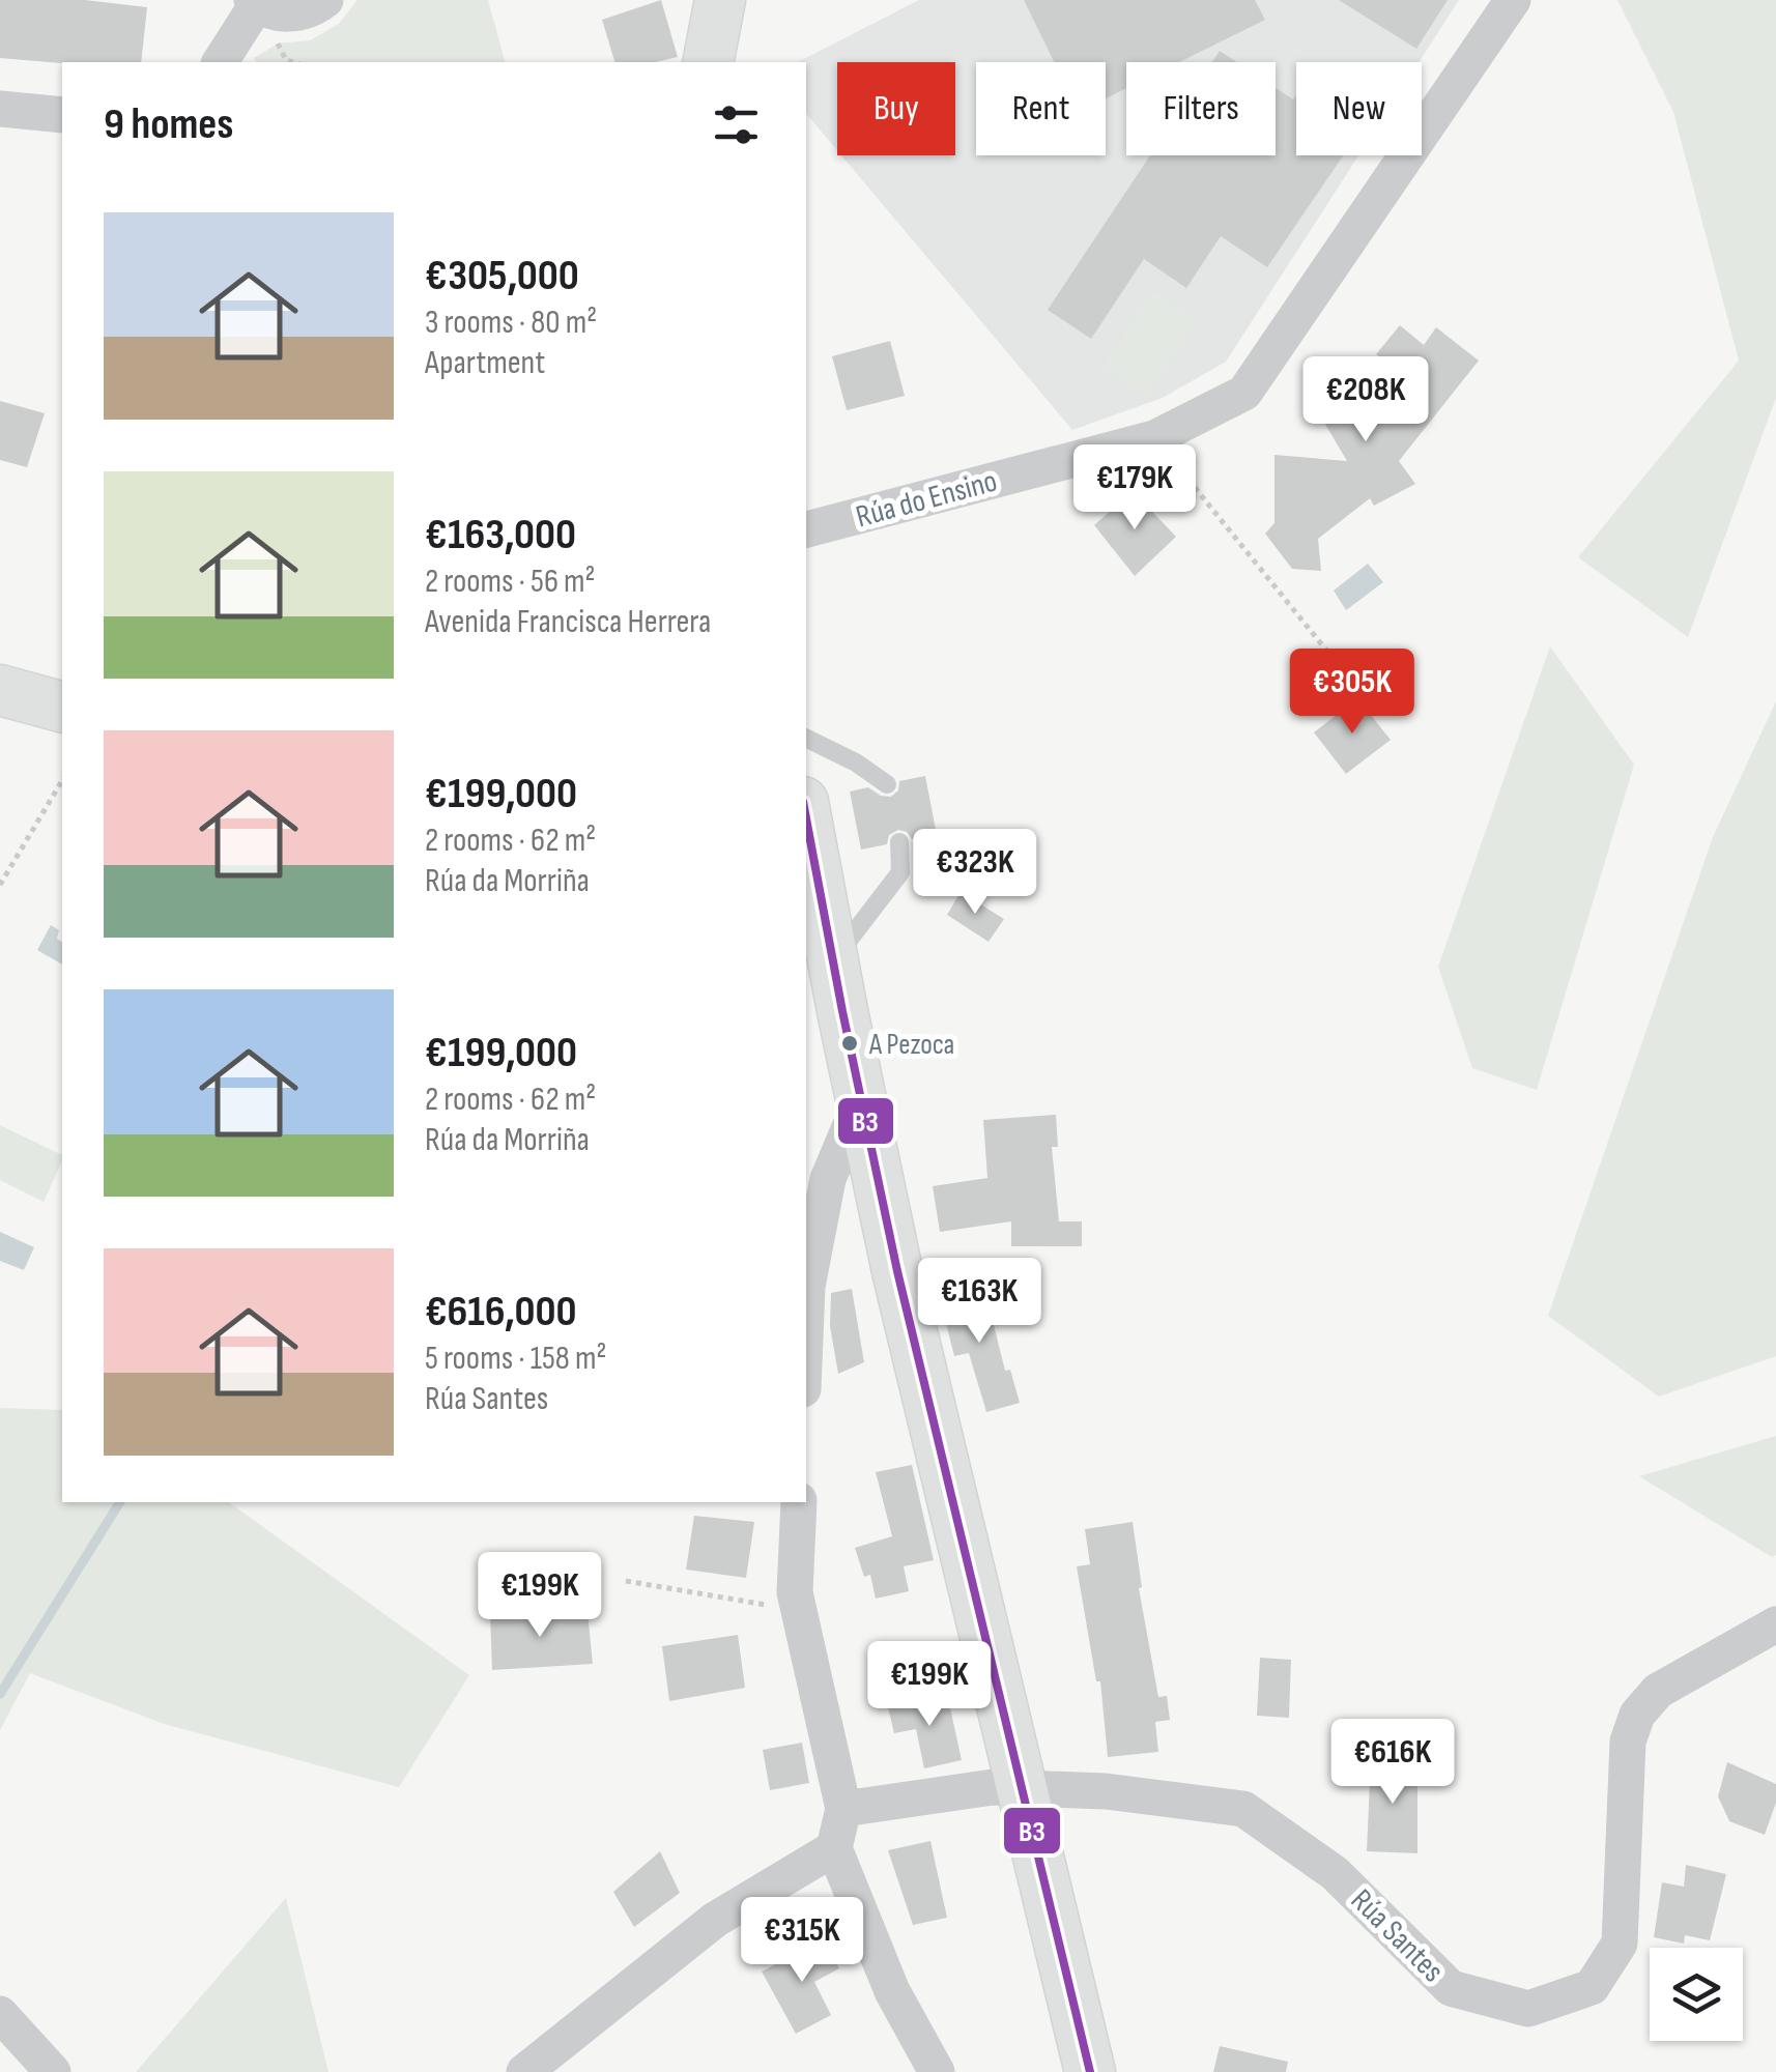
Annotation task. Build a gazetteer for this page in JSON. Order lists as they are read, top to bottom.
{
  "streets": {
    "street": ["Rúa do Ensino", "Rúa Santes"]
  },
  "places": ["A Pezoca"],
  "lines": ["transit line B3"],
  "page": {
    "chip": [
      "Buy",
      "Rent",
      "Filters",
      "New"
    ],
    "heading": "9 homes",
    "list": [
      {
        "name": "€305,000",
        "note": "3 rooms · 80 m² · Apartment"
      },
      {
        "name": "€163,000",
        "note": "2 rooms · 56 m² · Avenida Francisca Herrera"
      },
      {
        "name": "€199,000",
        "note": "2 rooms · 62 m² · Rúa da Morriña"
      },
      {
        "name": "€199,000",
        "note": "2 rooms · 62 m² · Rúa da Morriña"
      },
      {
        "name": "€616,000",
        "note": "5 rooms · 158 m² · Rúa Santes"
      }
    ],
    "price": [
      "€208K",
      "€179K",
      "€305K",
      "€323K",
      "€163K",
      "€199K",
      "€199K",
      "€616K",
      "€315K"
    ]
  }
}
